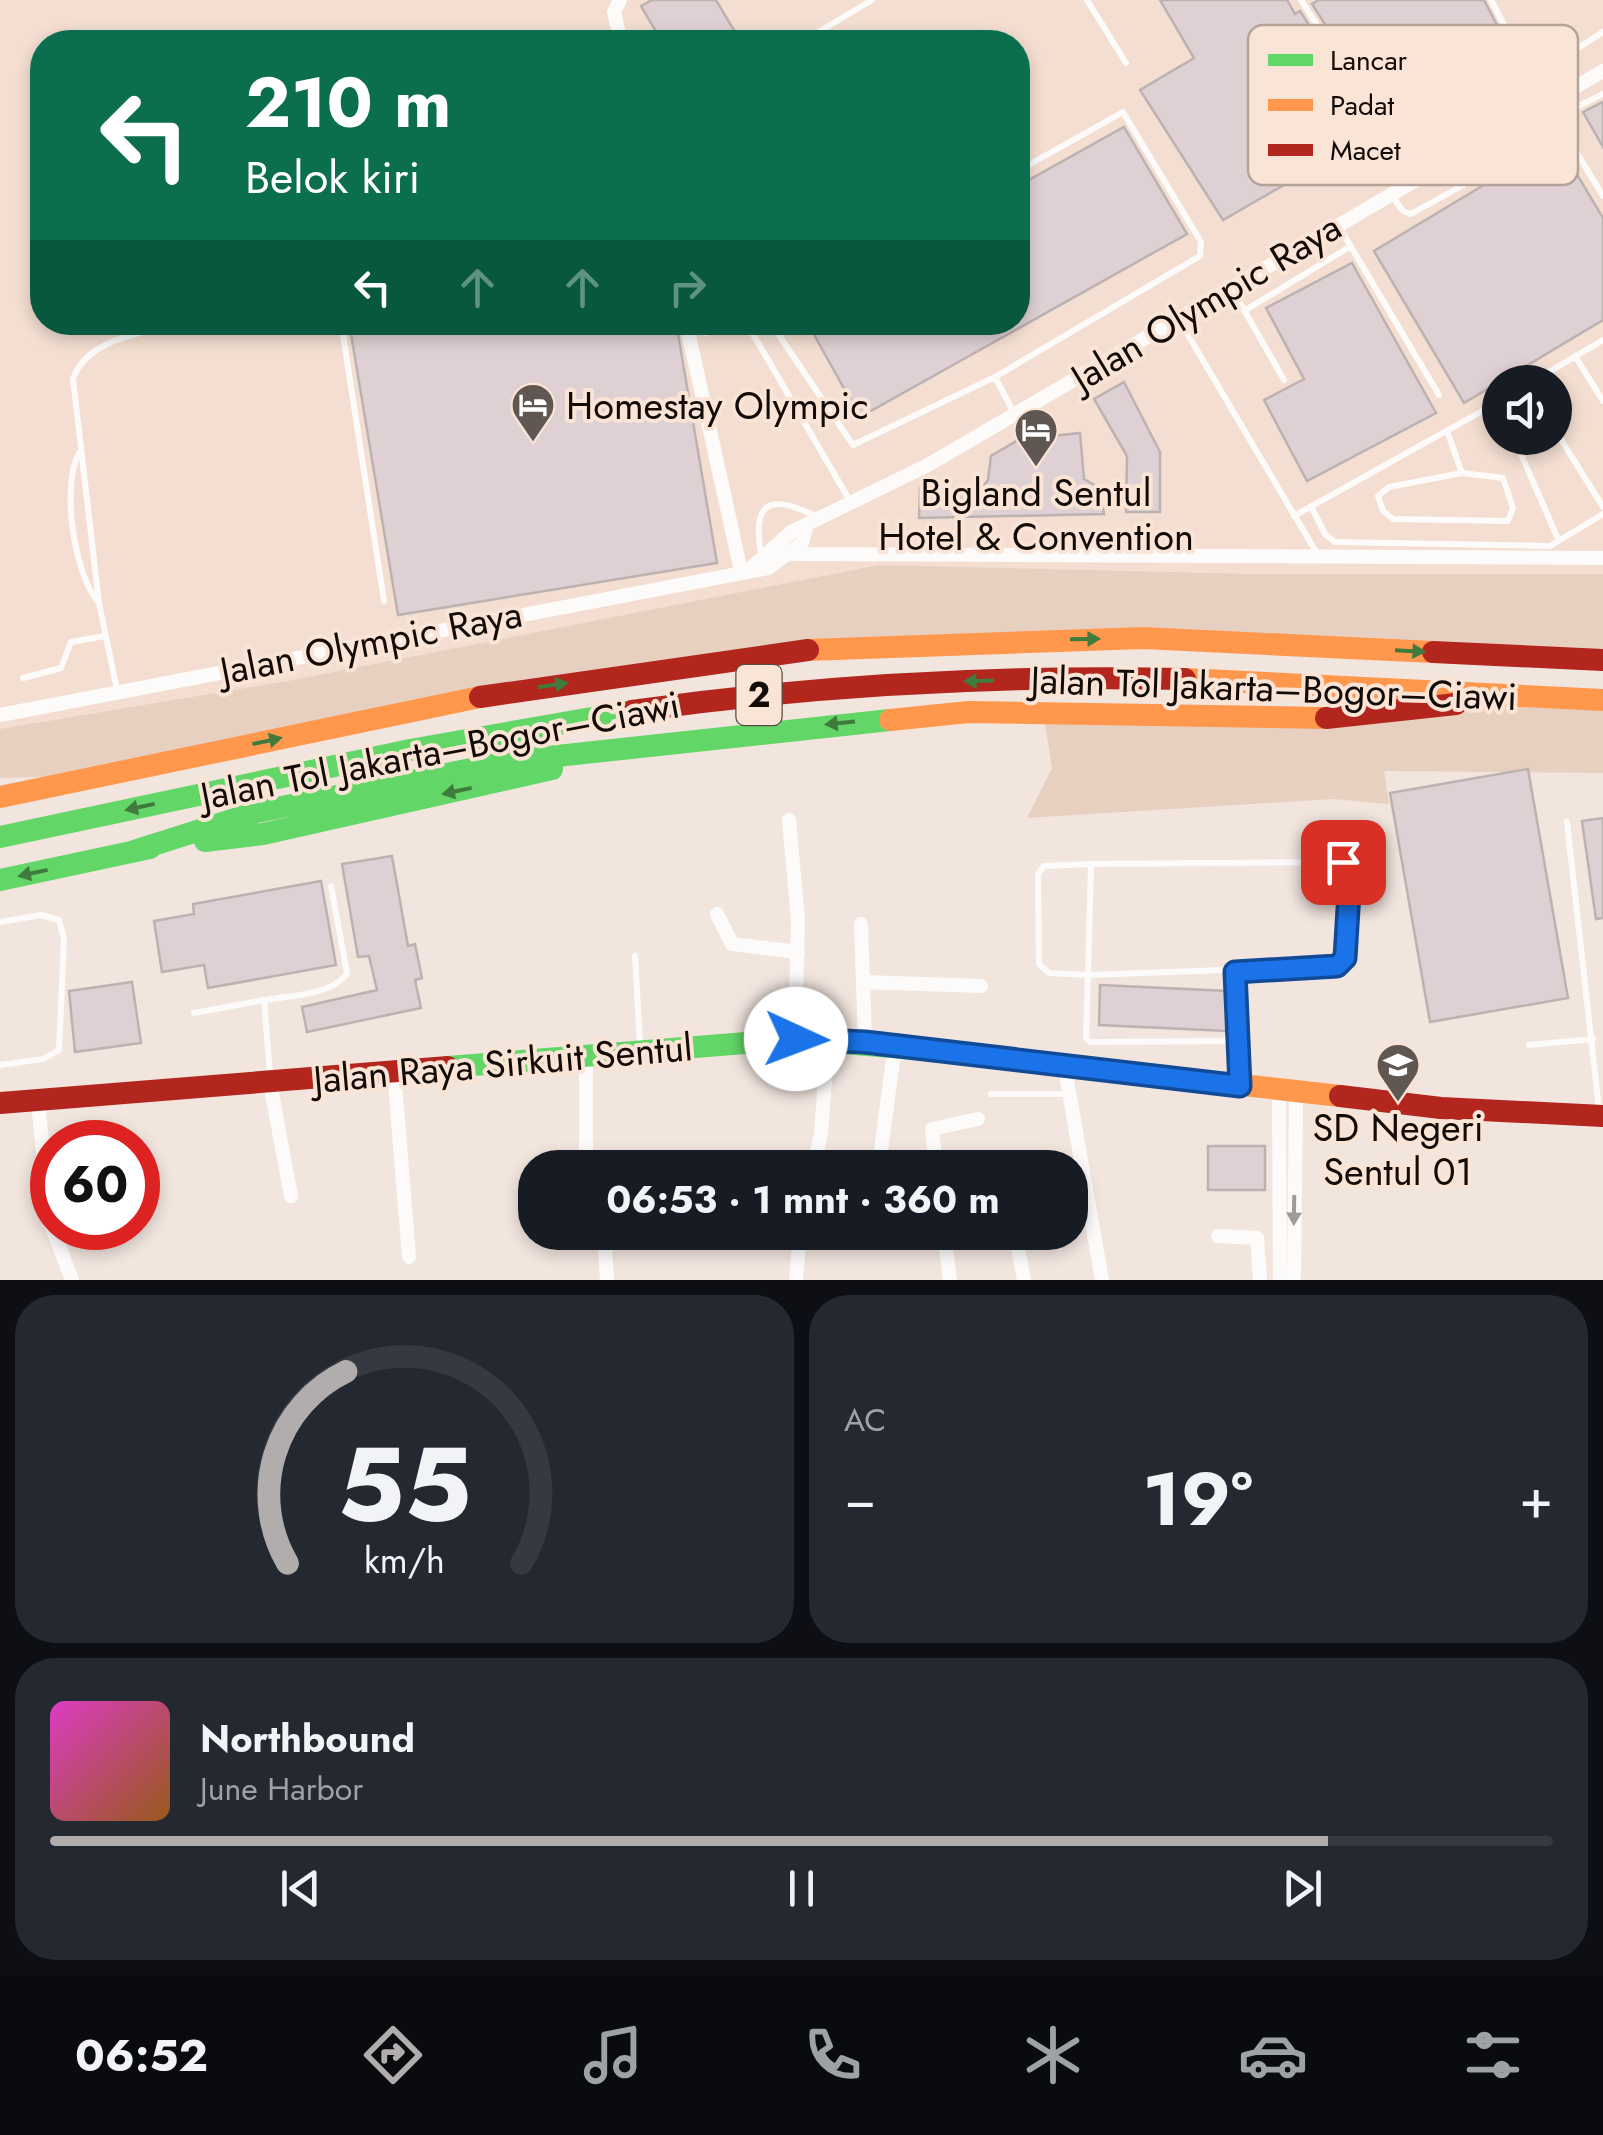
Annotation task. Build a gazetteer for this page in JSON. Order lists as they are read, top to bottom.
{
  "streets": {
    "main road": ["Jalan Tol Jakarta–Bogor–Ciawi", "2", "Jalan Raya Sirkuit Sentul"],
    "street": ["Jalan Olympic Raya"]
  },
  "places": {
    "hotel": ["Homestay Olympic", "Bigland Sentul Hotel & Convention"],
    "school or university": ["SD Negeri Sentul 01"]
  },
  "legend": ["Lancar", "Padat", "Macet"],
  "page": {
    "turn": ["210 m", "Belok kiri"],
    "limit": "60",
    "trip": "06:53 · 1 mnt · 360 m",
    "tile": "AC",
    "heat": ["−", "19°", "+"],
    "song": ["Northbound", "June Harbor"],
    "tabs": "06:52",
    "gauge": ["55", "km/h"]
  }
}
